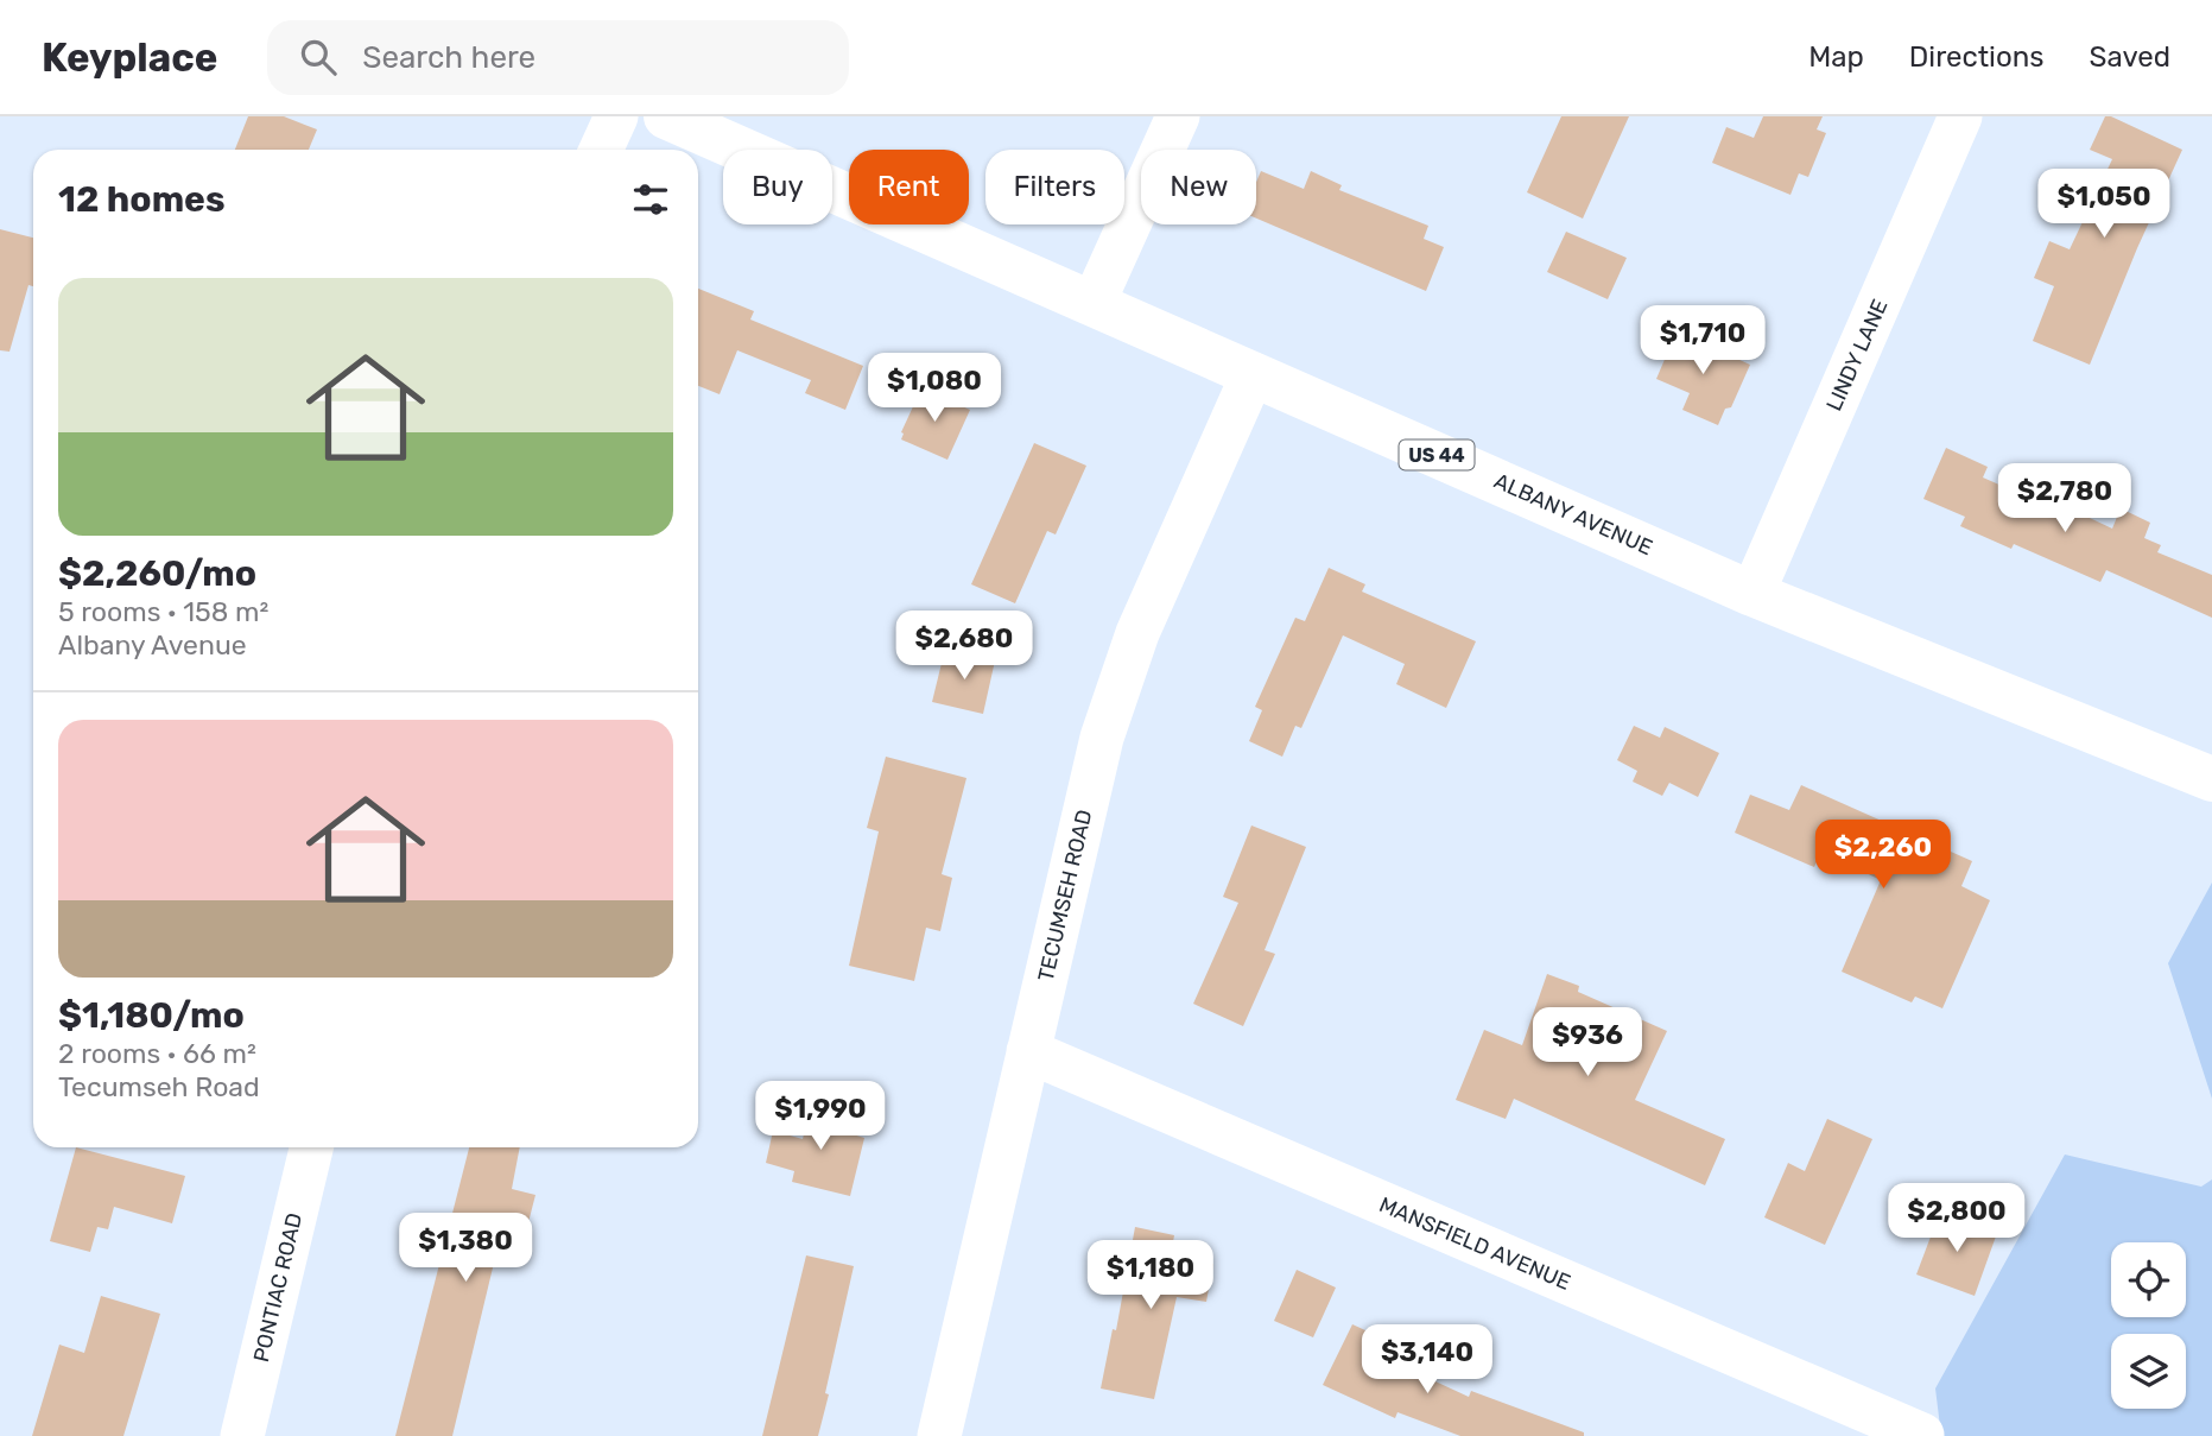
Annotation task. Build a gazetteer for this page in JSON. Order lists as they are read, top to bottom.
{
  "streets": {
    "highway": ["US 44", "ALBANY AVENUE"],
    "street": [
      "LINDY LANE",
      "TECUMSEH ROAD",
      "MANSFIELD AVENUE",
      "PONTIAC ROAD"
    ]
  },
  "crossings": [
    ["LINDY LANE", "ALBANY AVENUE"],
    ["ALBANY AVENUE", "TECUMSEH ROAD"],
    ["TECUMSEH ROAD", "MANSFIELD AVENUE"]
  ],
  "page": {
    "header": "Keyplace",
    "search": "Search here",
    "nav": ["Map", "Directions", "Saved"],
    "chip": [
      "Buy",
      "Rent",
      "Filters",
      "New"
    ],
    "heading": "12 homes",
    "price": [
      "$1,050",
      "$1,710",
      "$1,080",
      "$2,780",
      "$2,680",
      "$2,260",
      "$936",
      "$1,990",
      "$2,800",
      "$1,380",
      "$1,180",
      "$3,140"
    ],
    "list": [
      {
        "name": "$2,260/mo",
        "note": "5 rooms · 158 m² · Albany Avenue"
      },
      {
        "name": "$1,180/mo",
        "note": "2 rooms · 66 m² · Tecumseh Road"
      }
    ]
  }
}
